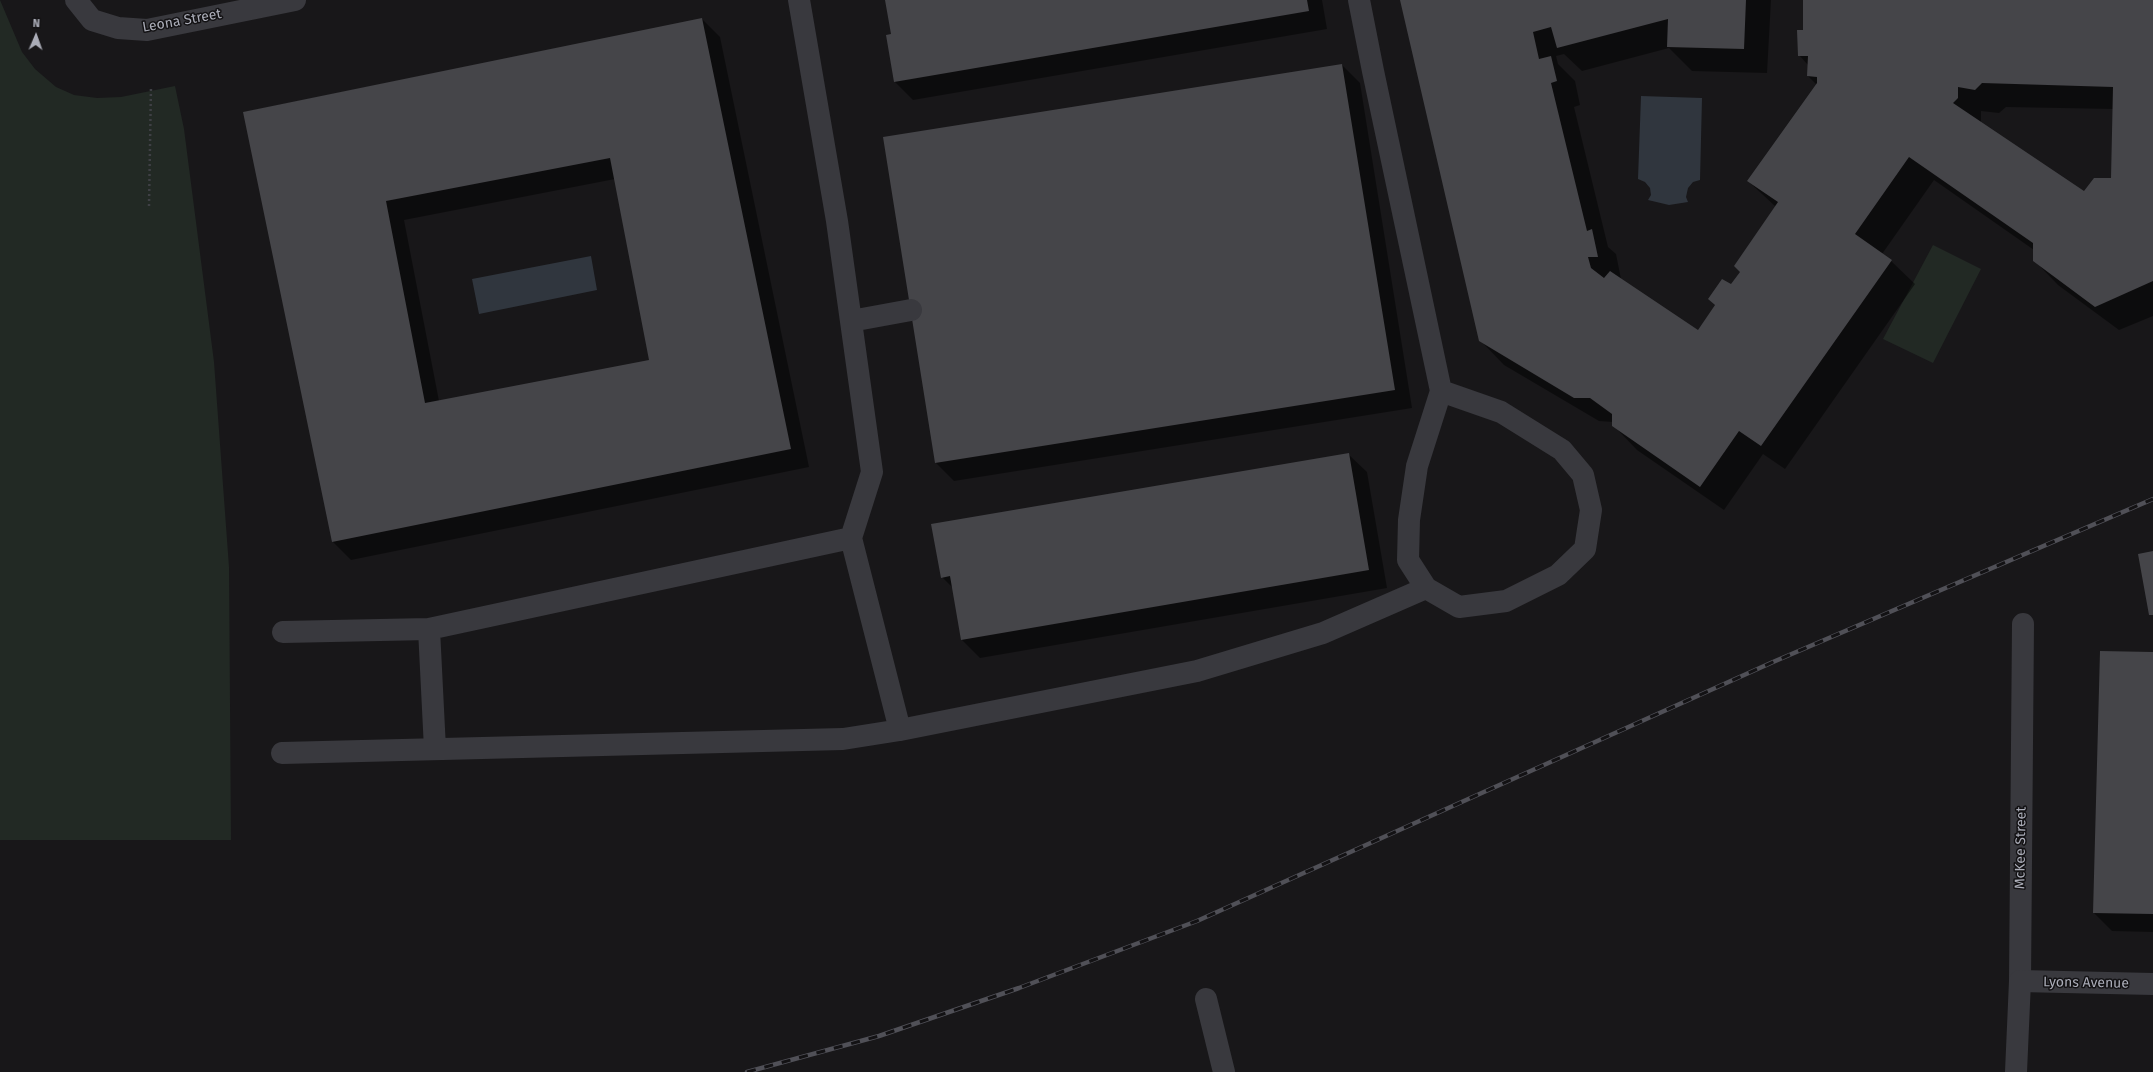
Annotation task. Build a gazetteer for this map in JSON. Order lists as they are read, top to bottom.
{
  "streets": {
    "street": ["Leona Street", "McKee Street", "Lyons Avenue"]
  },
  "crossings": [
    ["McKee Street", "Lyons Avenue"]
  ],
  "north": "top"
}
